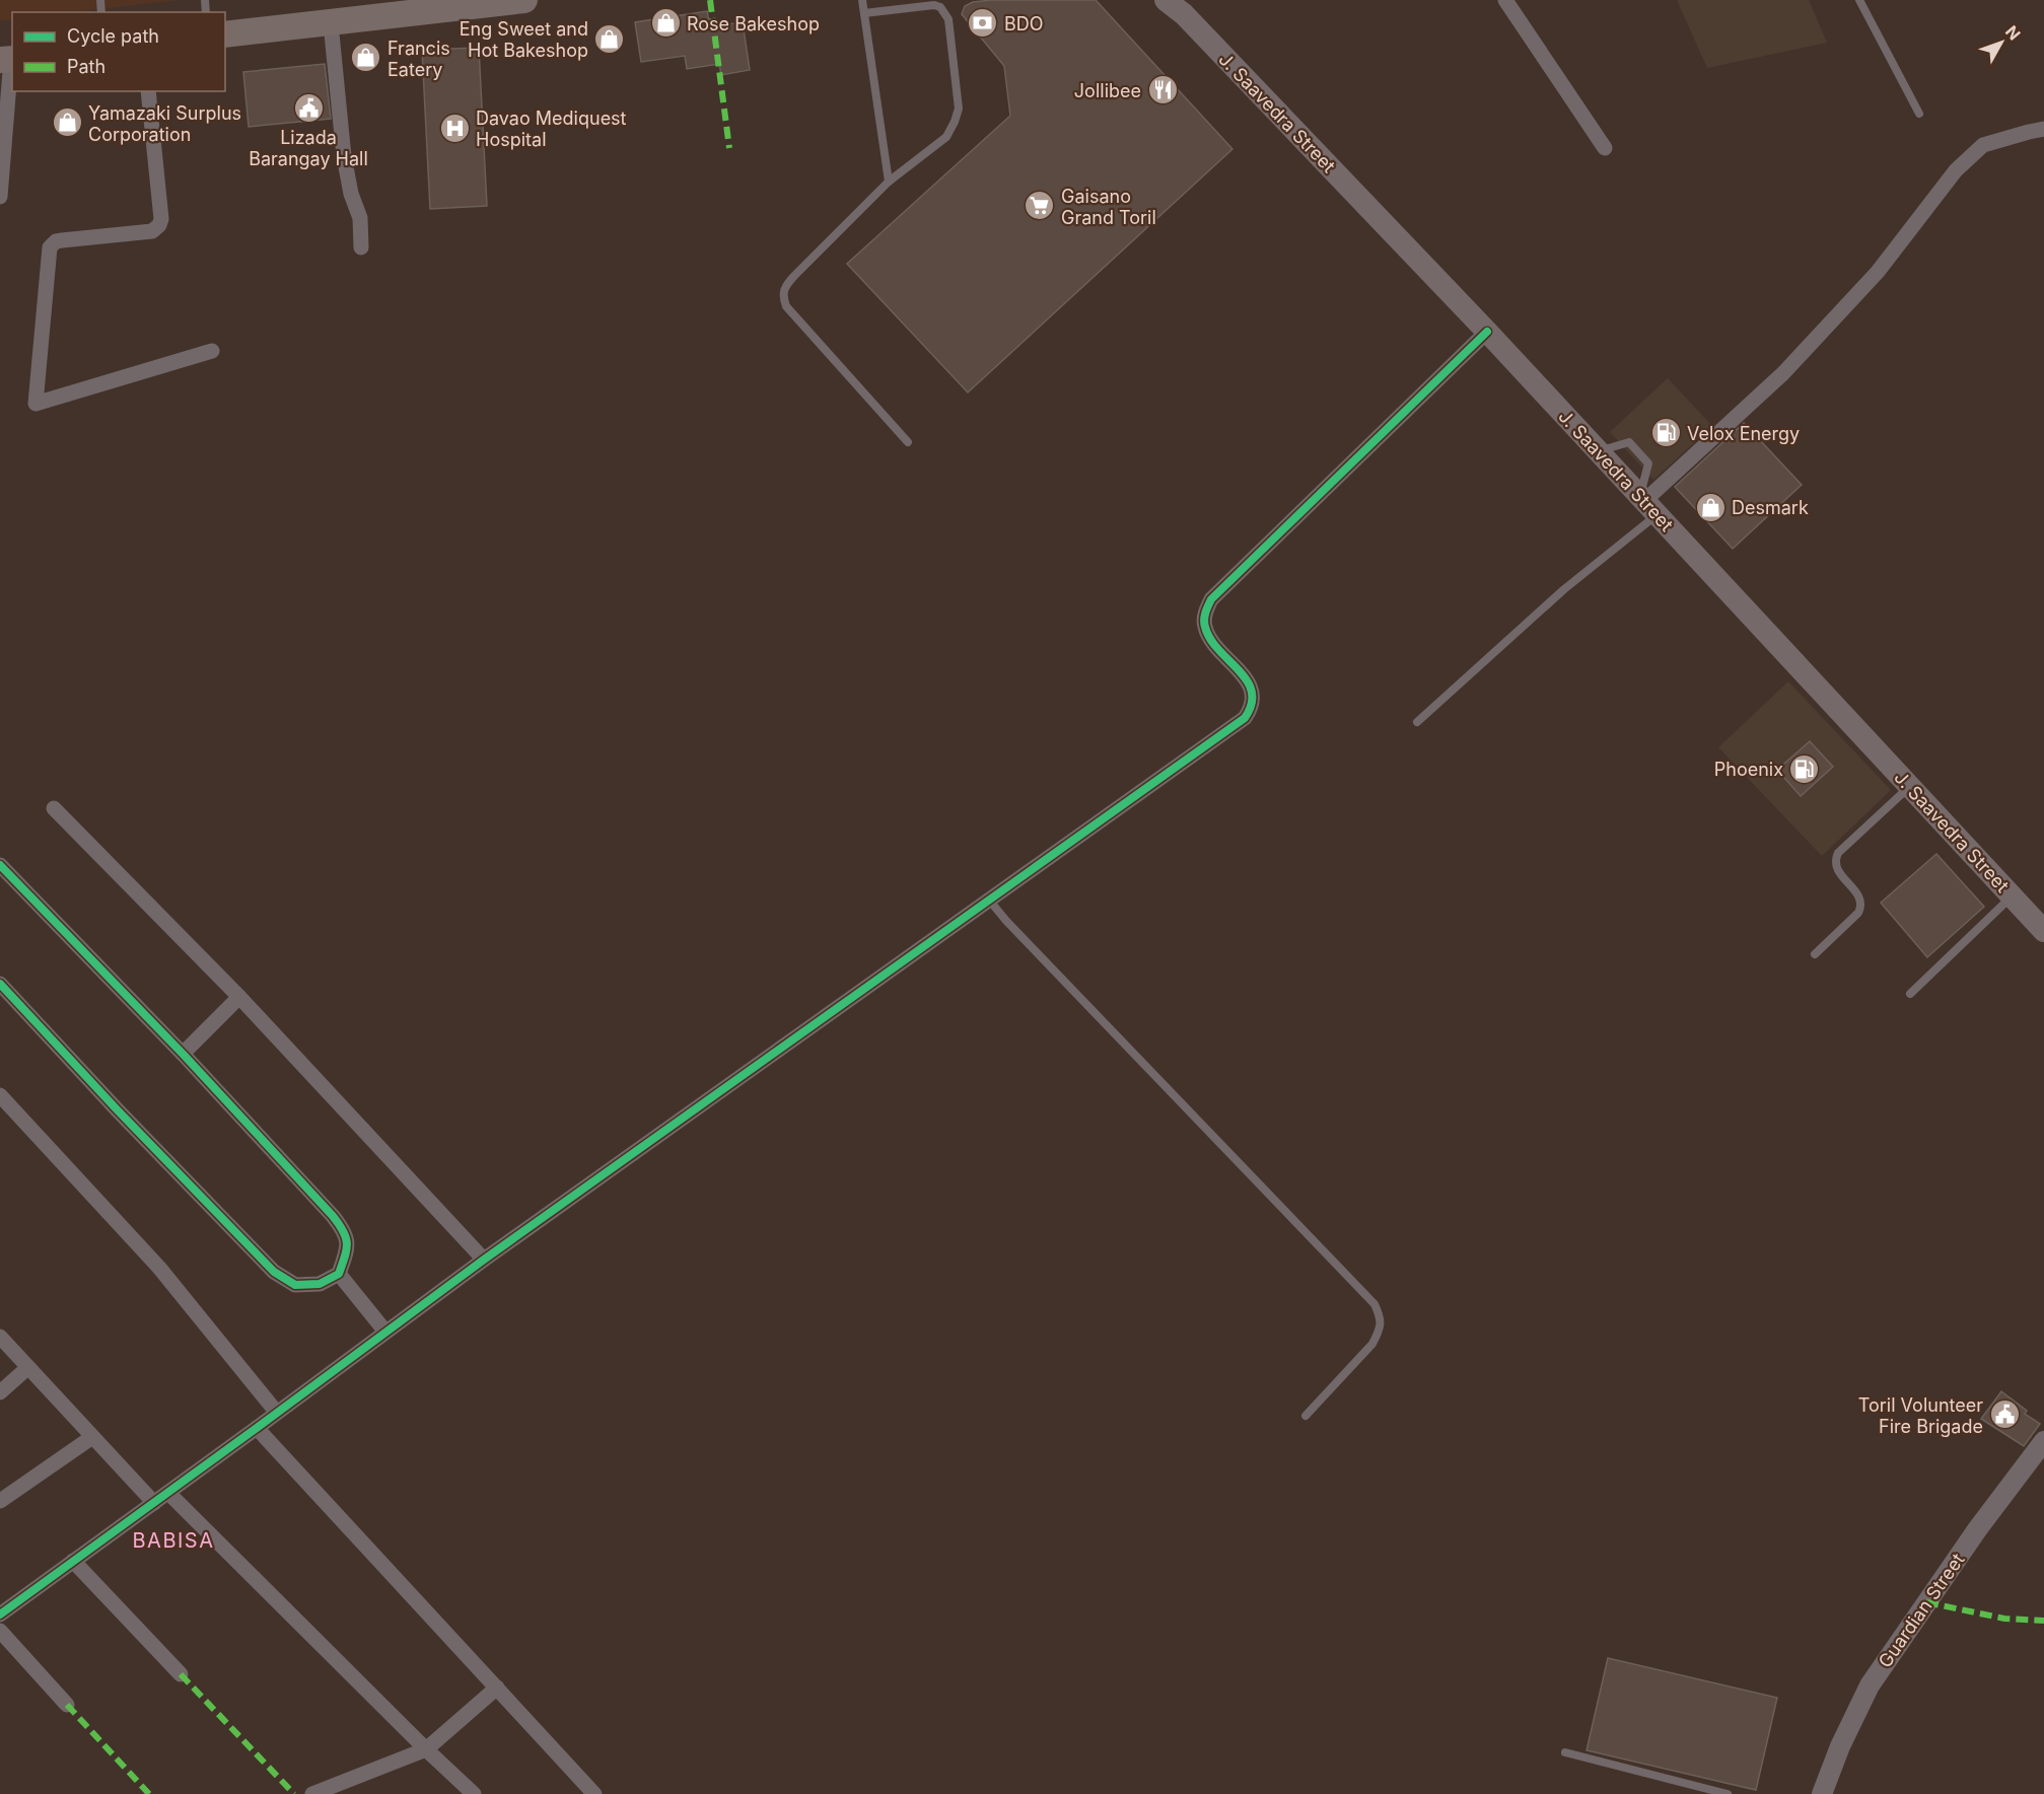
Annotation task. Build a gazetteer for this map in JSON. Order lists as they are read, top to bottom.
{
  "streets": {
    "main road": ["J. Saavedra Street"],
    "street": ["Guardian Street"]
  },
  "districts": ["BABISA"],
  "places": {
    "shop": [
      "Rose Bakeshop",
      "Eng Sweet and Hot Bakeshop",
      "Francis Eatery",
      "Yamazaki Surplus Corporation",
      "Desmark"
    ],
    "bank": ["BDO"],
    "restaurant": ["Jollibee"],
    "public building": ["Lizada Barangay Hall", "Toril Volunteer Fire Brigade"],
    "hospital": ["Davao Mediquest Hospital"],
    "supermarket": ["Gaisano Grand Toril"],
    "fuel station": ["Velox Energy", "Phoenix"]
  },
  "legend": ["Cycle path", "Path"],
  "north": "top right"
}
